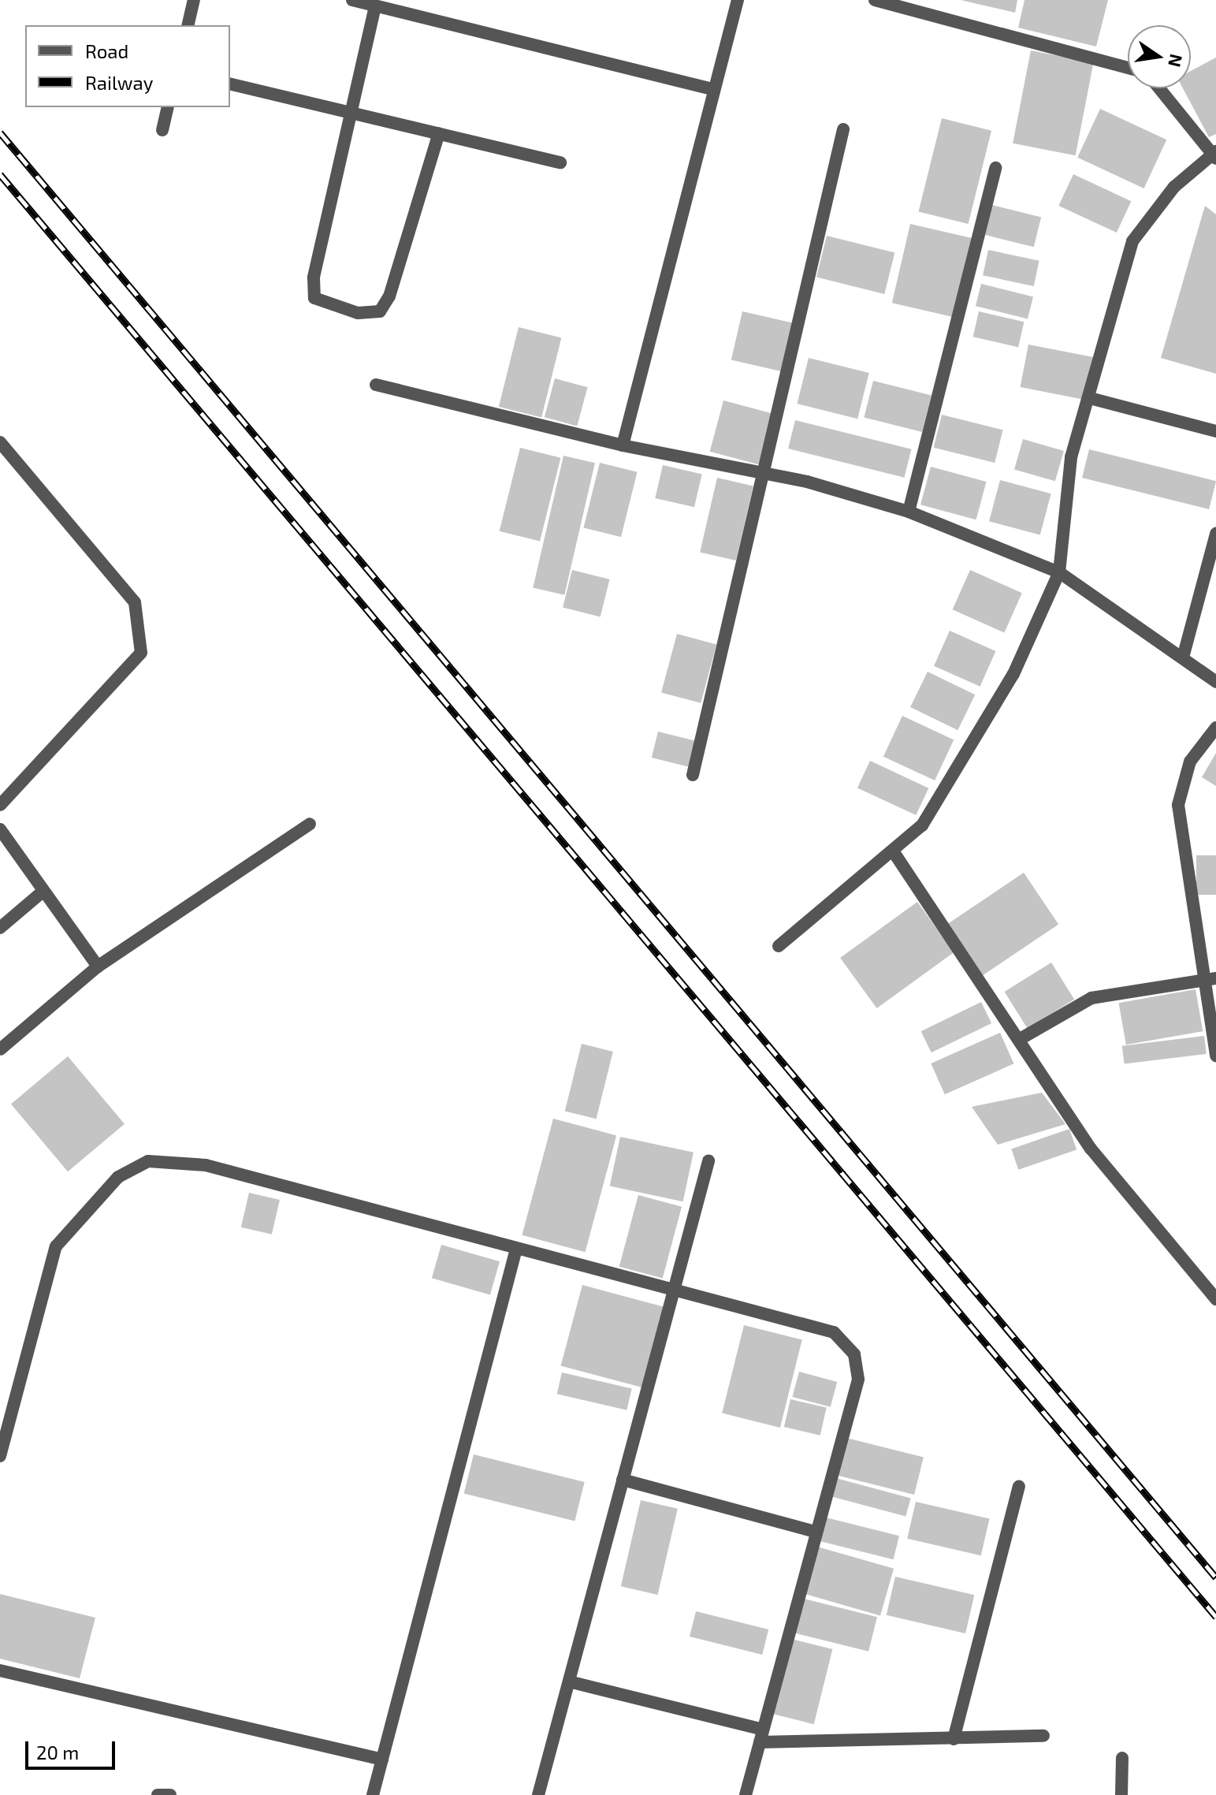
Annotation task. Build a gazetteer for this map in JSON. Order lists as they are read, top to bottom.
{
  "legend": ["Road", "Railway"],
  "scale_bar": "20 m",
  "north": "right"
}
